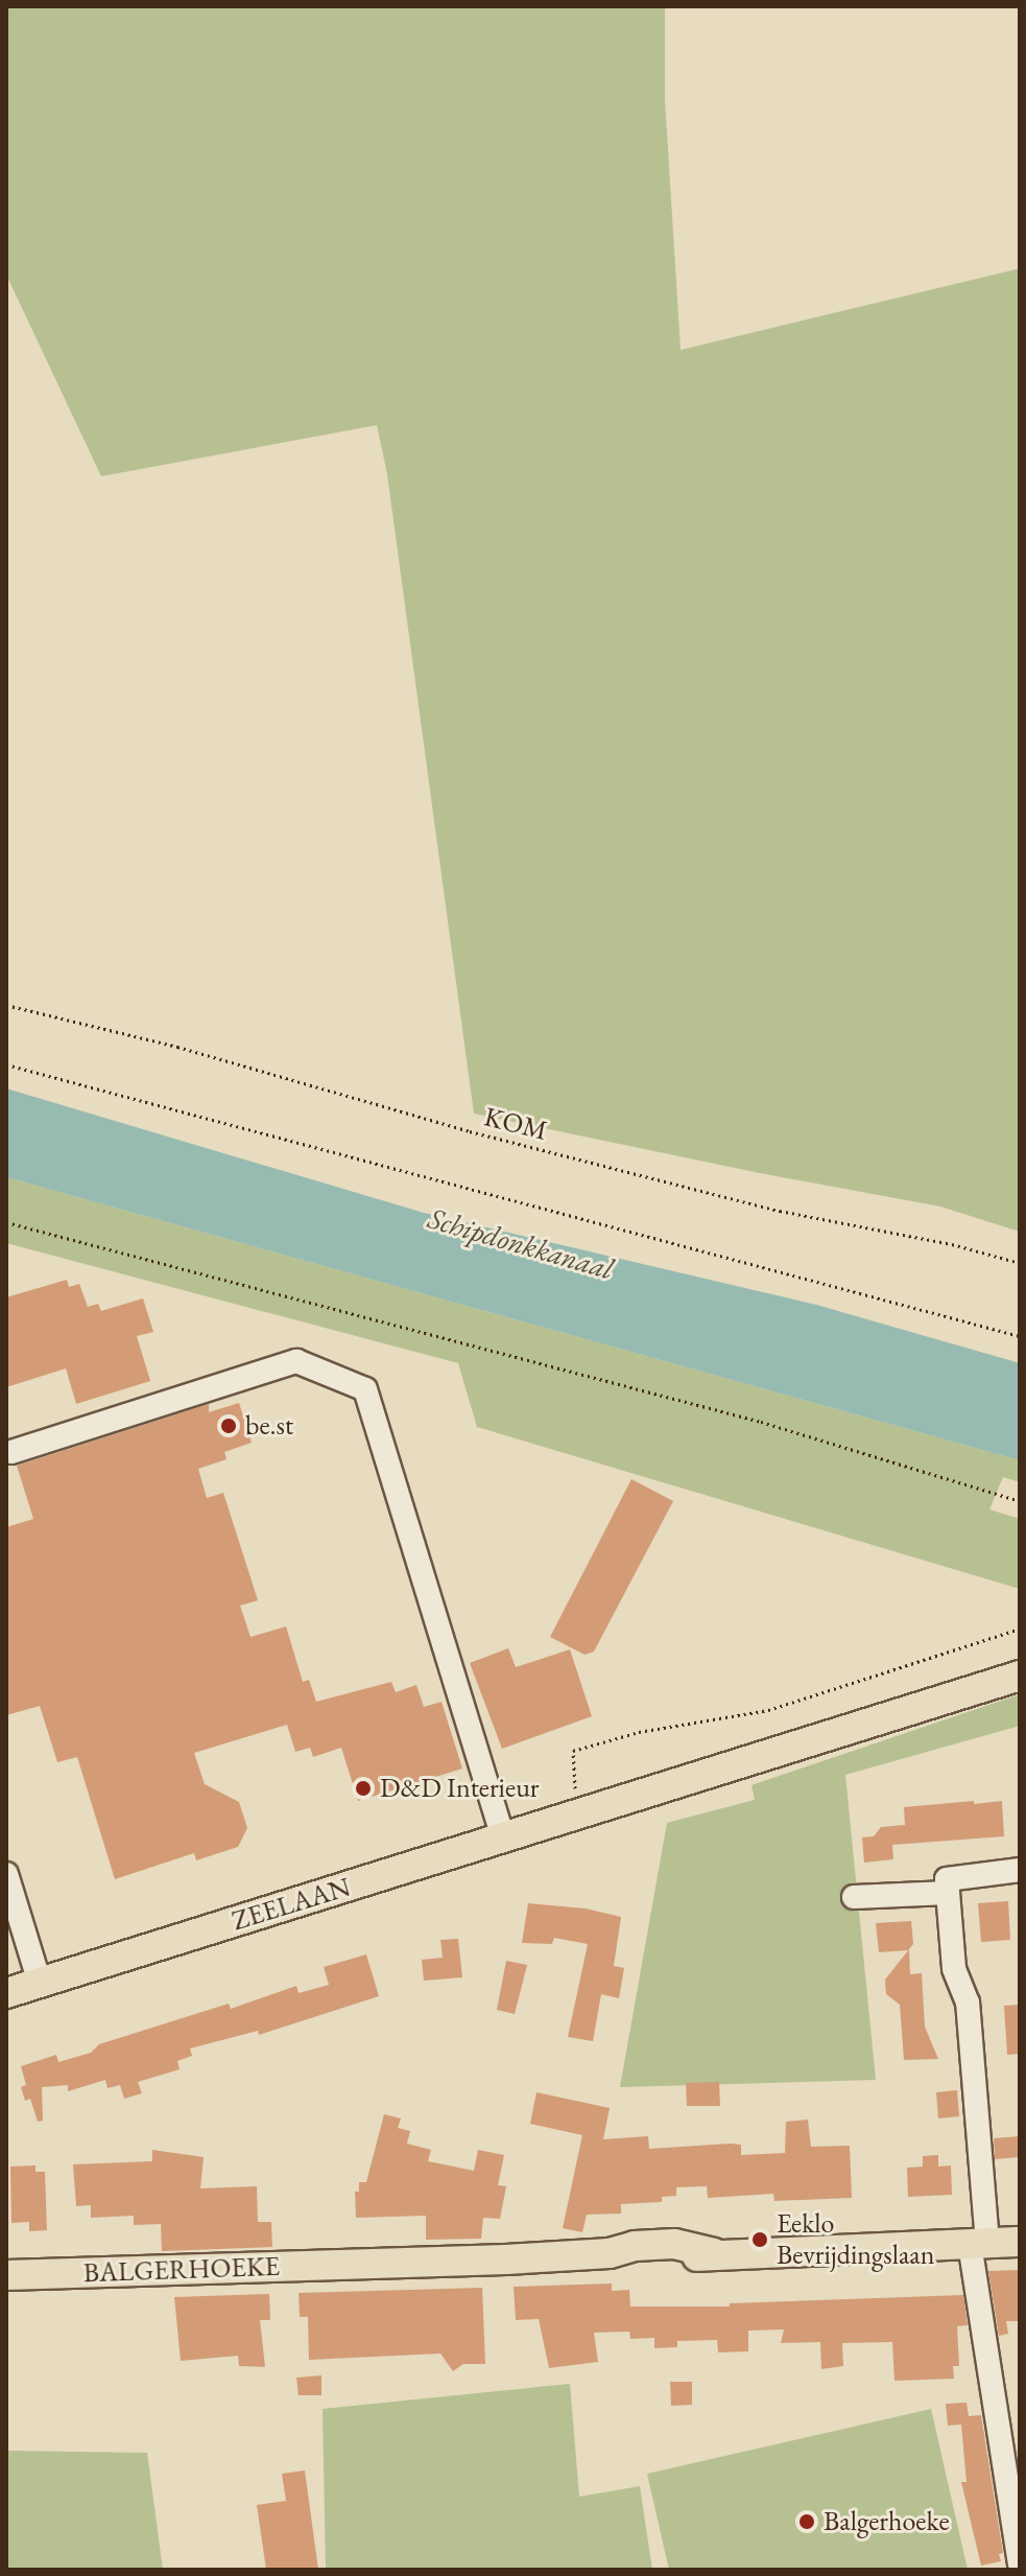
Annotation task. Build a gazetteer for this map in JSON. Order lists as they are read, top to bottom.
{
  "streets": {
    "main road": ["ZEELAAN", "BALGERHOEKE"],
    "path": ["KOM"]
  },
  "water": ["Schipdonkkanaal"],
  "places": [
    "be.st",
    "D&D Interieur",
    "Eeklo Bevrijdingslaan",
    "Balgerhoeke"
  ]
}
